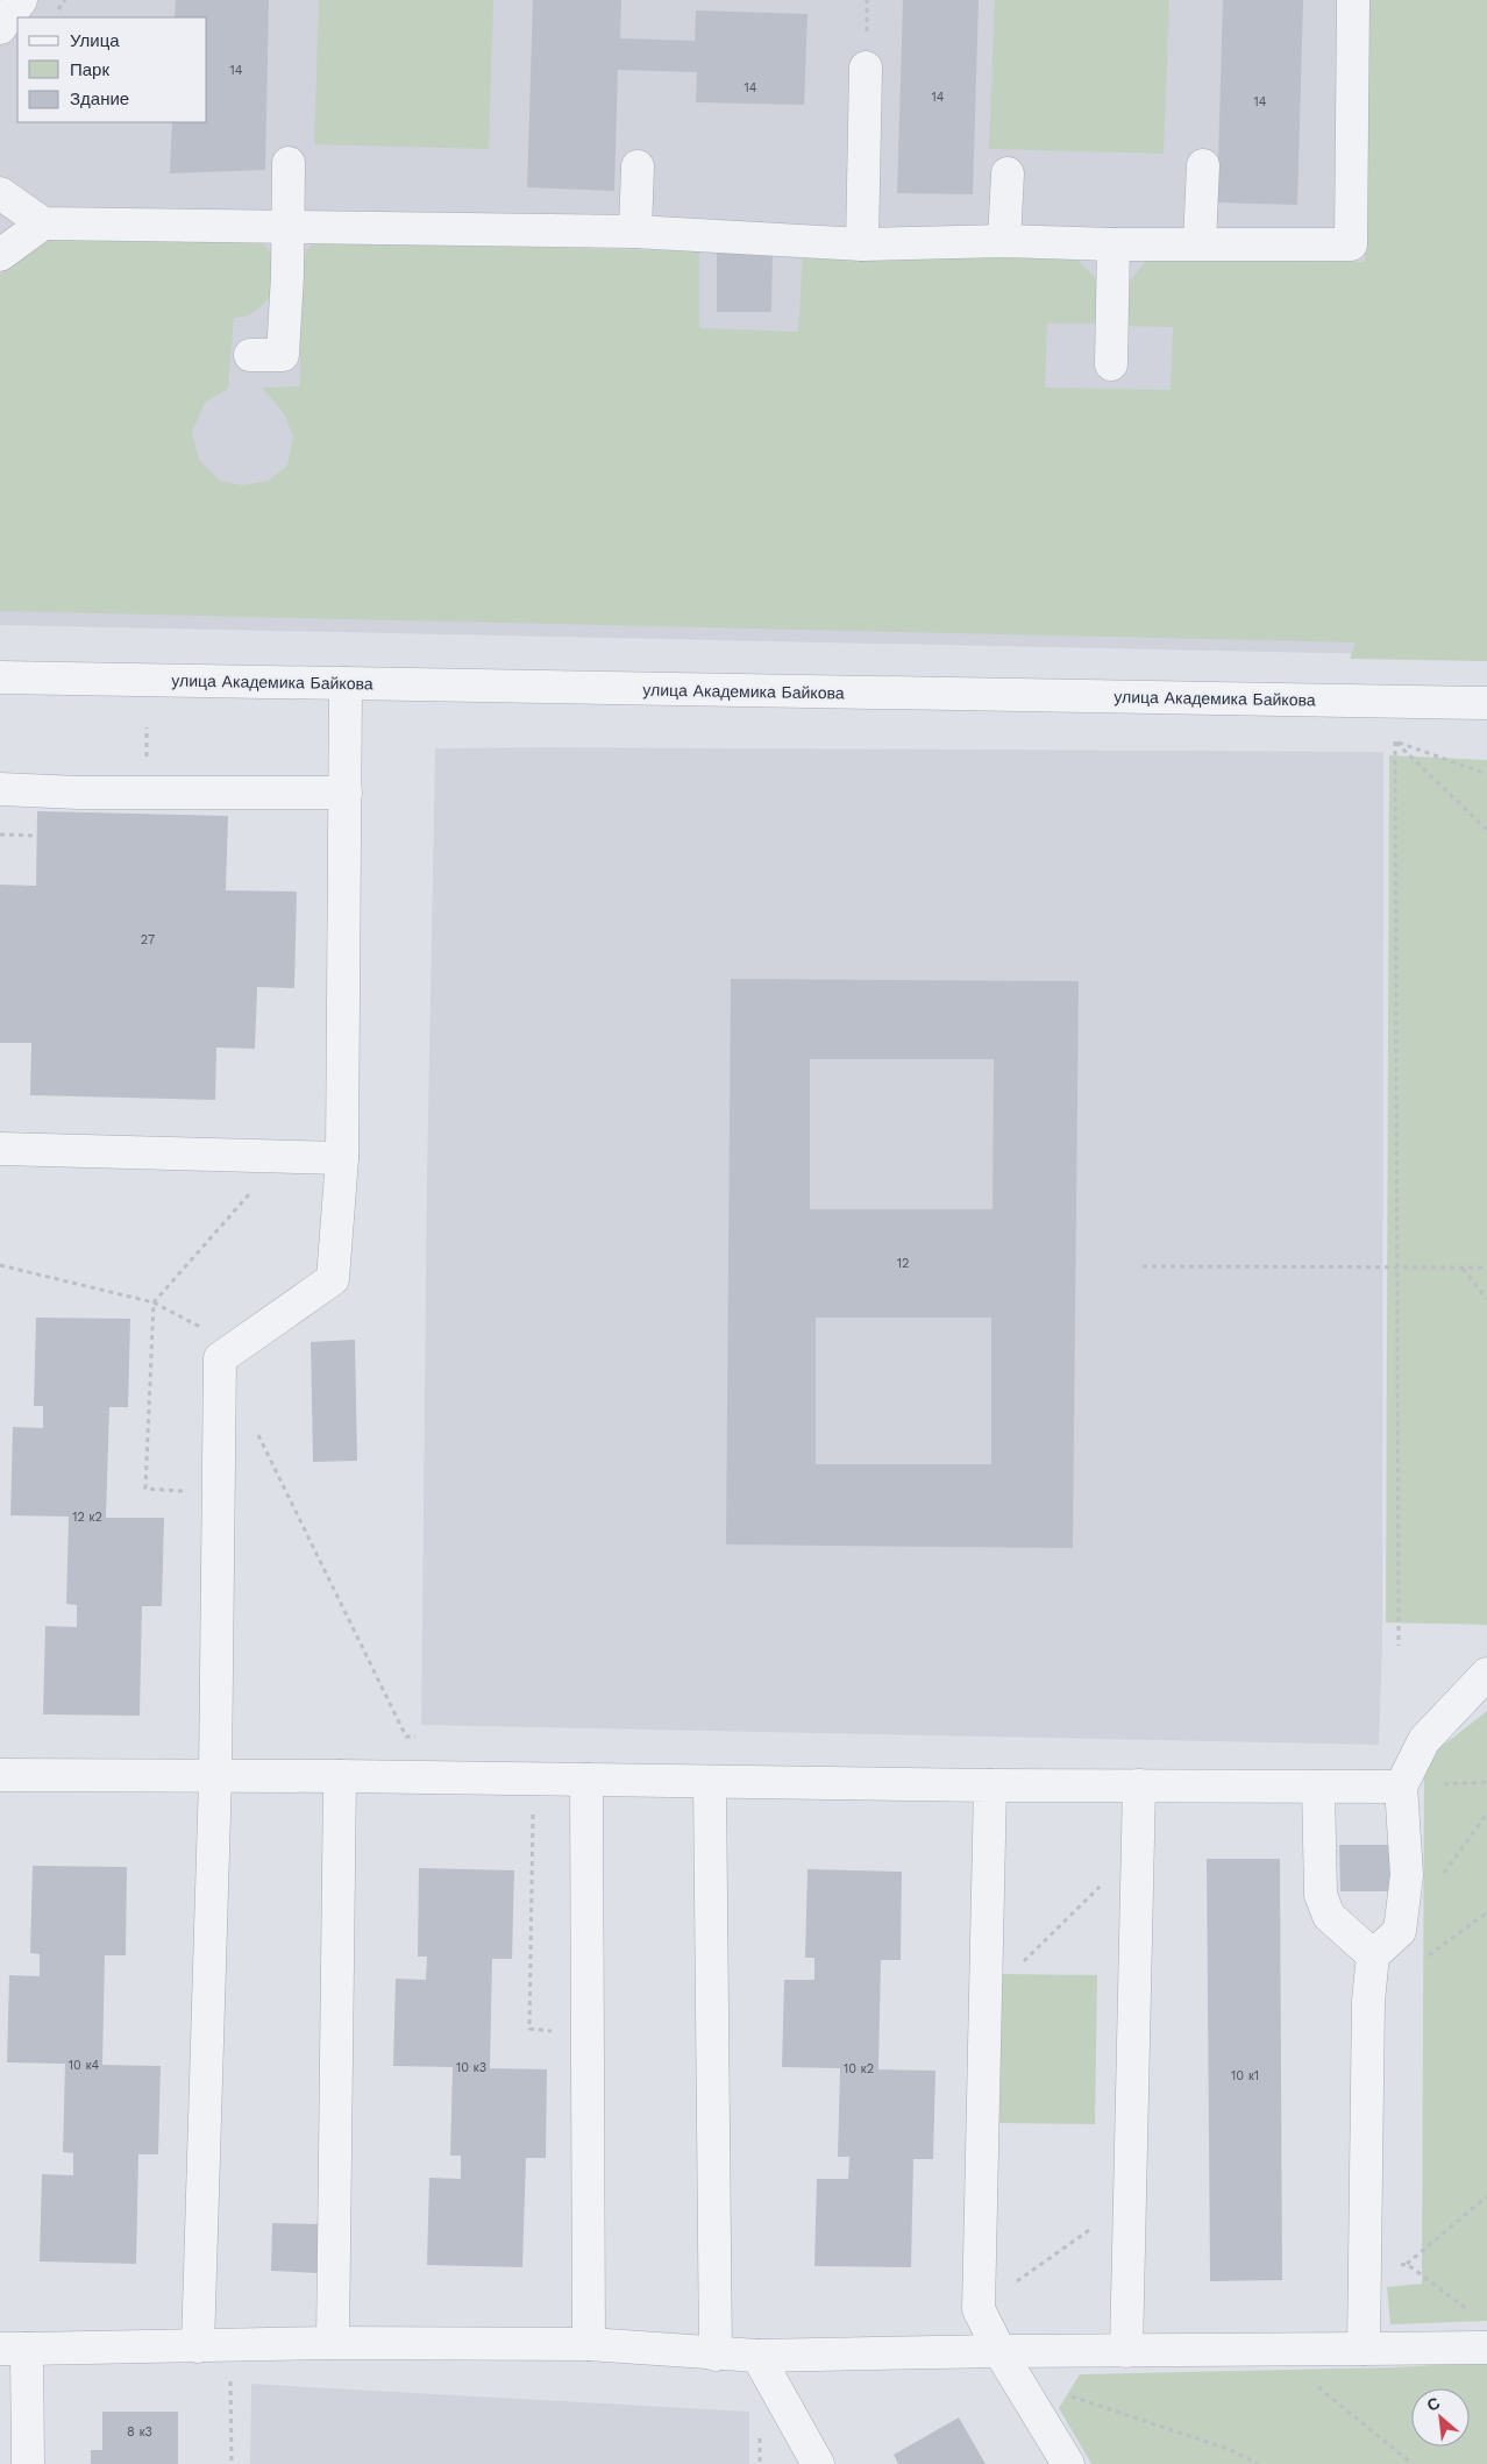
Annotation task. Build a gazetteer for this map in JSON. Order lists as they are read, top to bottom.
{
  "streets": {
    "street": ["улица Академика Байкова"]
  },
  "house_numbers": [
    "14",
    "14",
    "14",
    "14",
    "27",
    "12",
    "12 к2",
    "10 к4",
    "10 к3",
    "10 к2",
    "10 к1",
    "8 к3"
  ],
  "legend": ["Улица", "Парк", "Здание"],
  "north": "top left"
}
